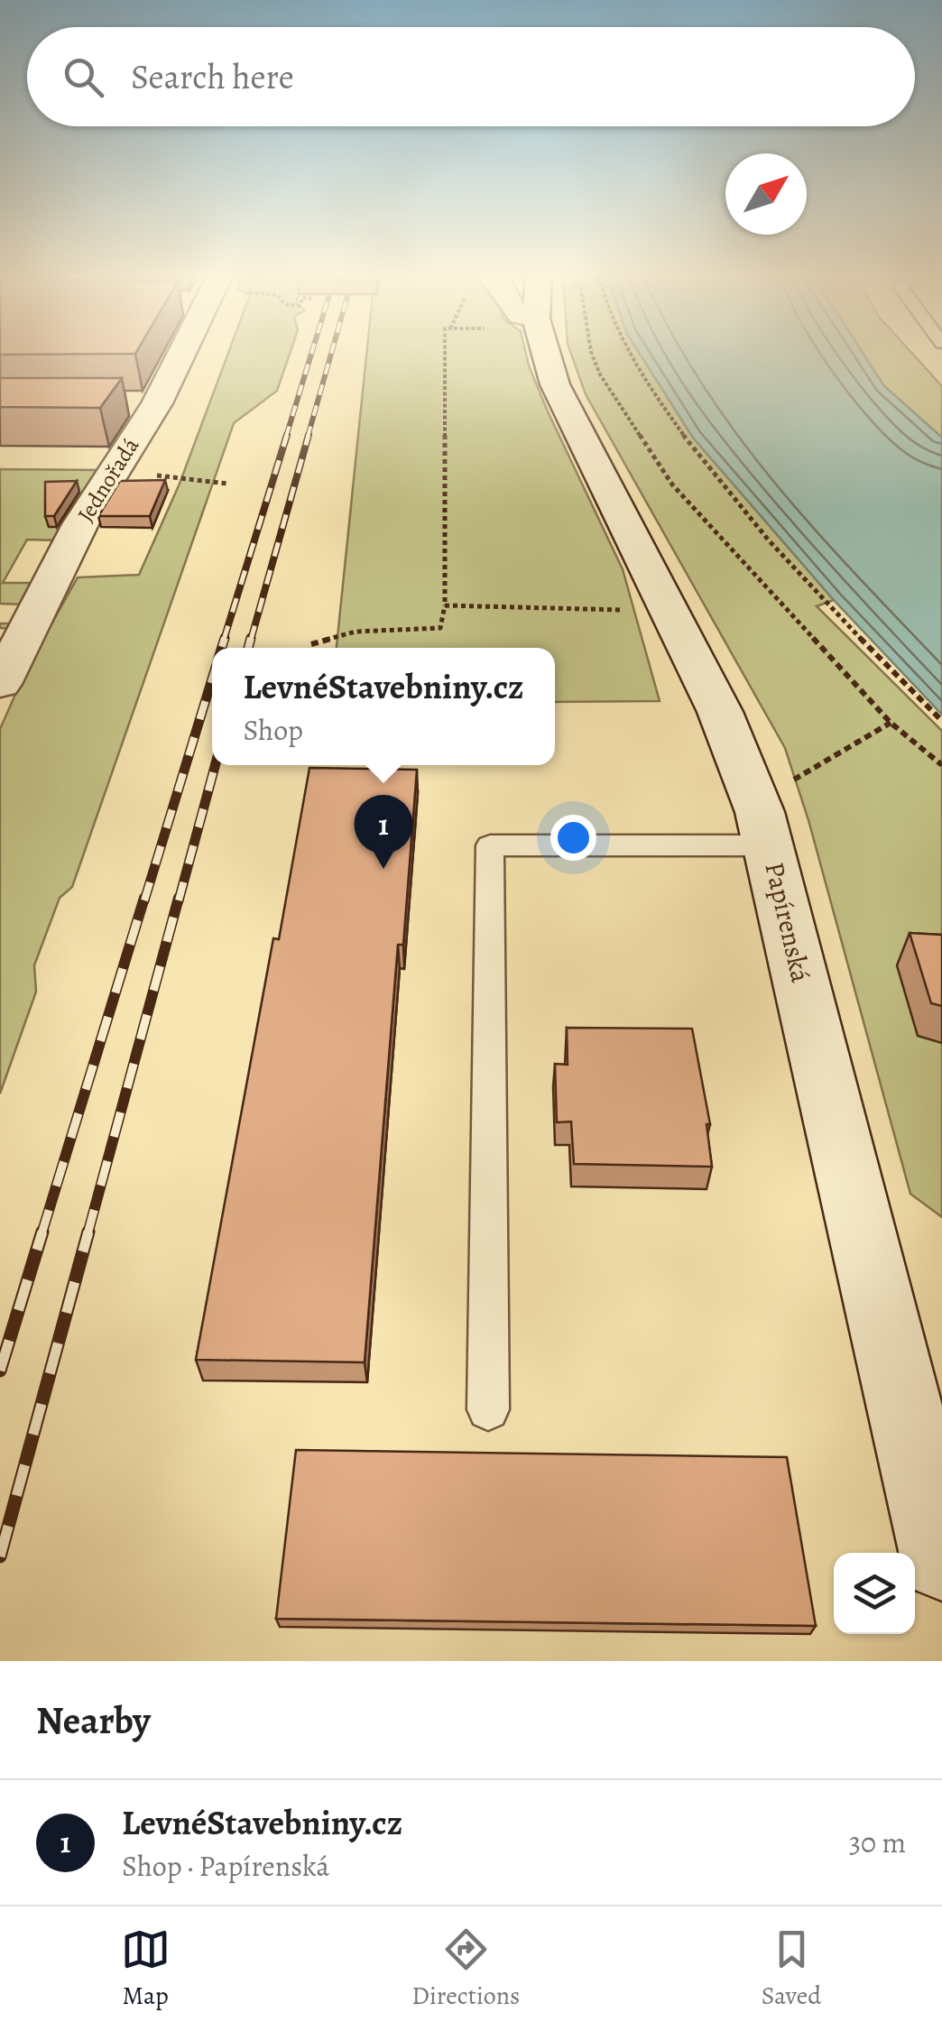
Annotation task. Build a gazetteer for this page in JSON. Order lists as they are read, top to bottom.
{
  "streets": {
    "street": ["Jednořadá", "Papírenská"]
  },
  "north": "top right",
  "page": {
    "search": "Search here",
    "popup": ["LevnéStavebniny.cz", "Shop"],
    "pins": "1",
    "heading": "Nearby",
    "list": [
      {
        "mark": "1",
        "name": "LevnéStavebniny.cz",
        "note": "Shop · Papírenská",
        "value": "30 m"
      }
    ],
    "nav": ["Map", "Directions", "Saved"]
  }
}
